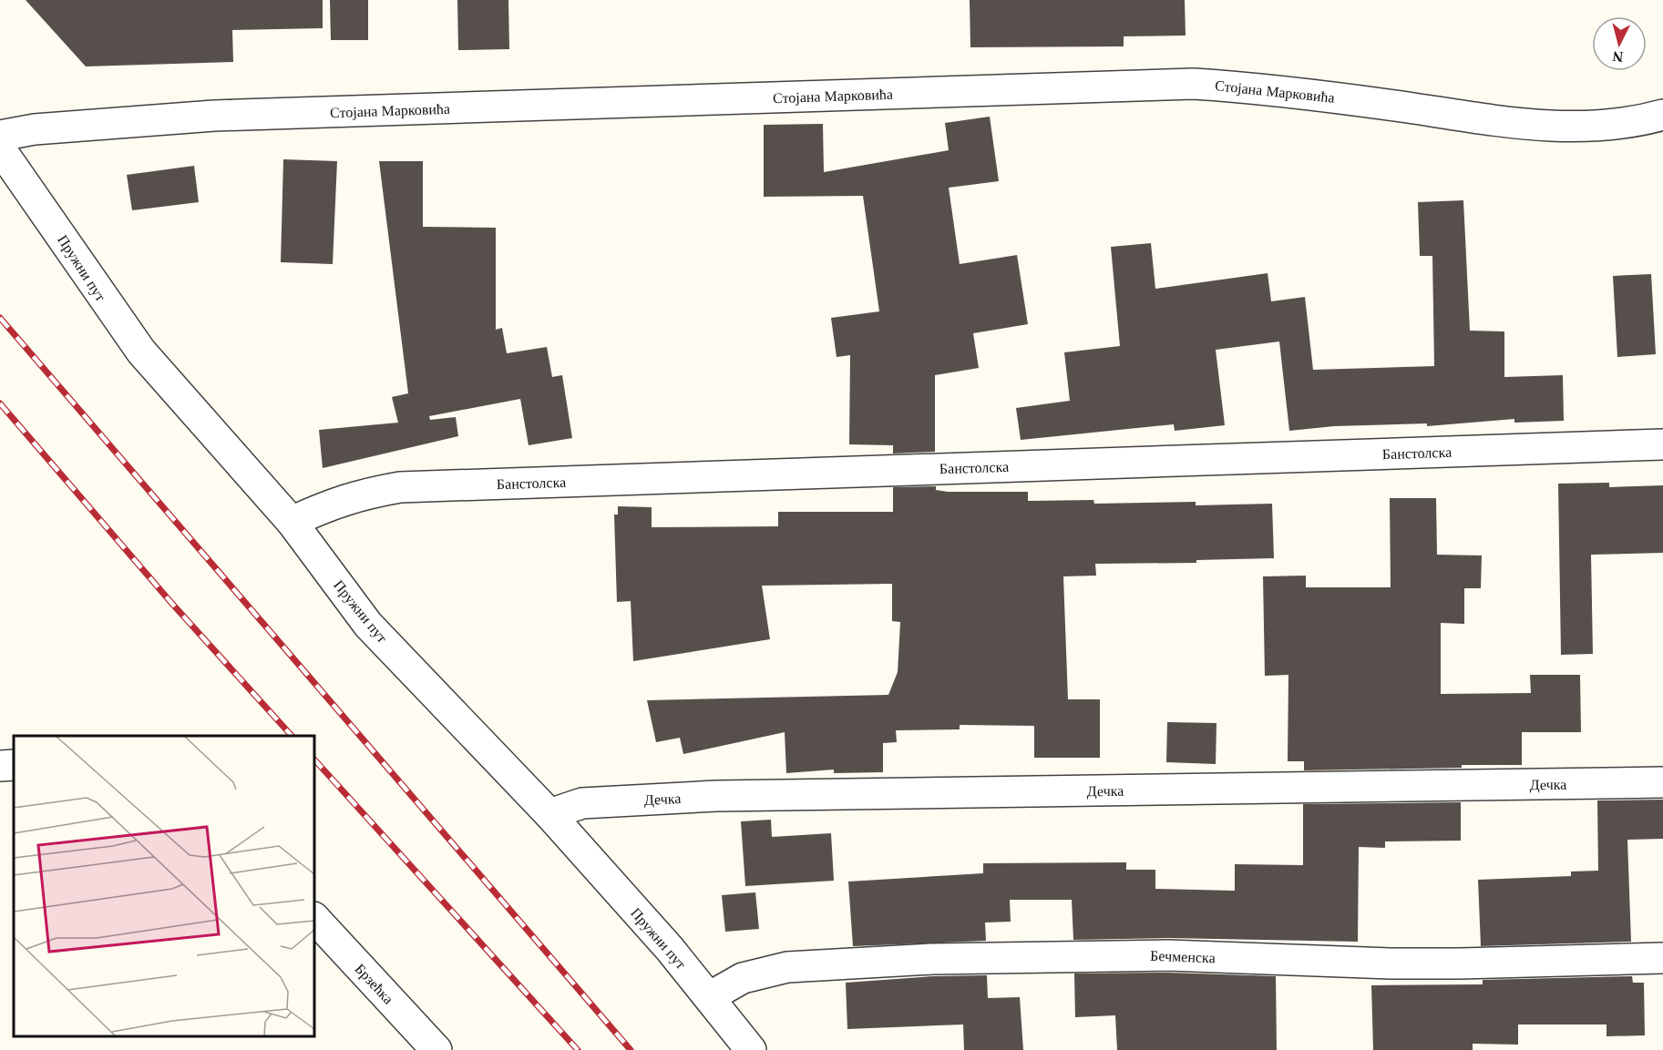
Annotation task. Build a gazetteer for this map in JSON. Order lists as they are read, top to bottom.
{
  "streets": {
    "street": [
      "Стојана Марковића",
      "Пружни пут",
      "Банстолска",
      "Дечка",
      "Бечменска",
      "Брзећка"
    ]
  },
  "crossings": [
    ["Пружни пут", "Банстолска"],
    ["Пружни пут", "Дечка"],
    ["Пружни пут", "Бечменска"]
  ],
  "north": "bottom"
}
